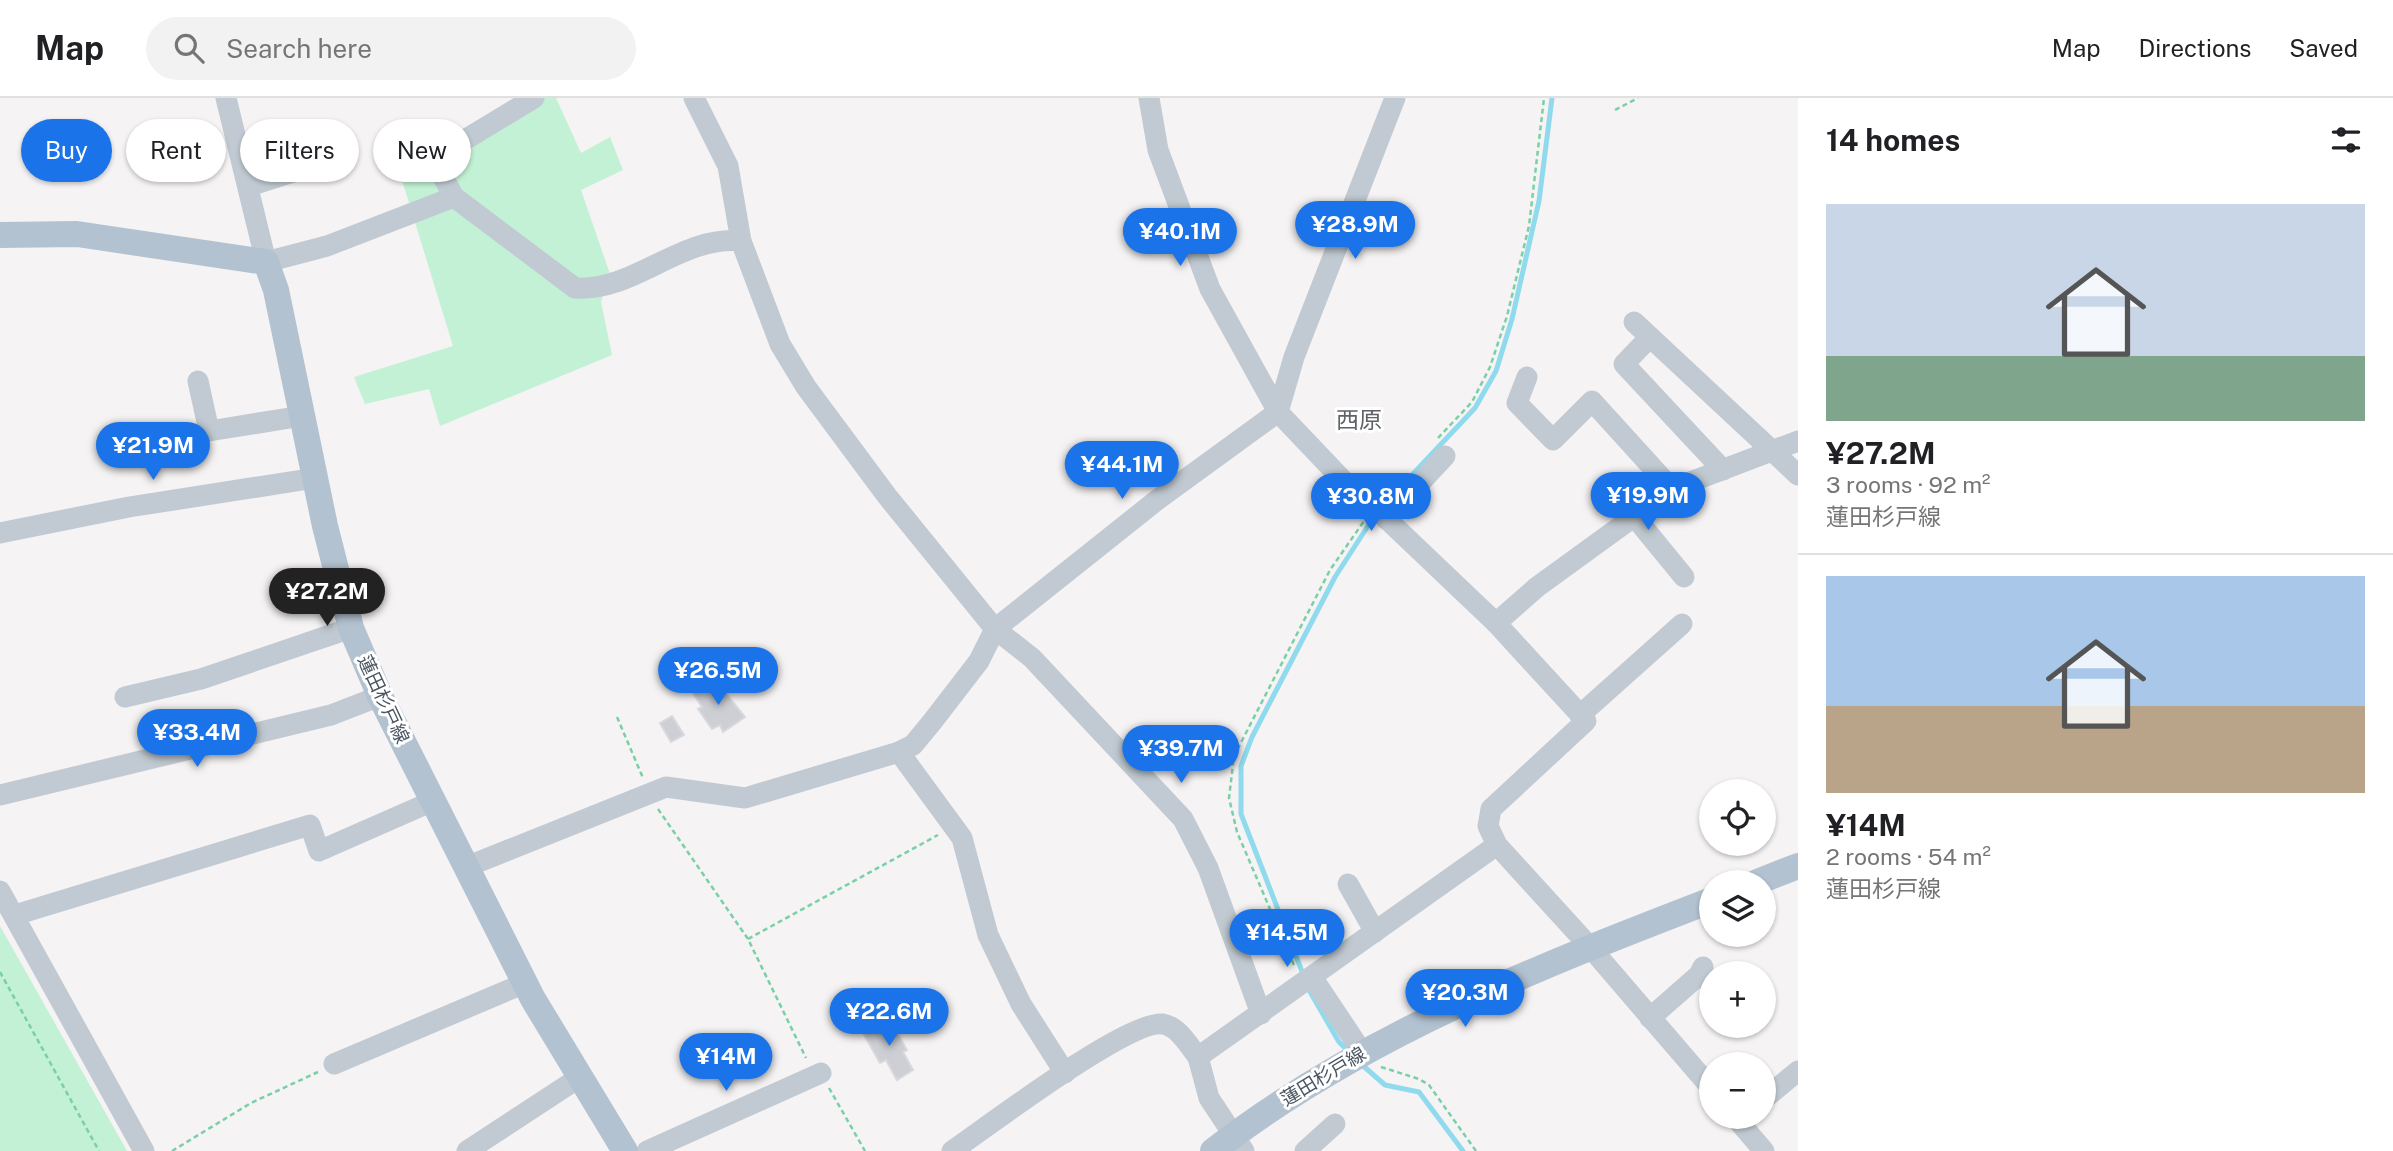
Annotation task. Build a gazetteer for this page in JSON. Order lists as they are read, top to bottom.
{
  "streets": {
    "main road": ["蓮田杉戸線"]
  },
  "districts": ["西原"],
  "page": {
    "header": "Map",
    "search": "Search here",
    "nav": ["Map", "Directions", "Saved"],
    "heading": "14 homes",
    "chip": [
      "Buy",
      "Rent",
      "Filters",
      "New"
    ],
    "list": [
      {
        "name": "¥27.2M",
        "note": "3 rooms · 92 m² · 蓮田杉戸線"
      },
      {
        "name": "¥14M",
        "note": "2 rooms · 54 m² · 蓮田杉戸線"
      }
    ],
    "price": [
      "¥28.9M",
      "¥40.1M",
      "¥21.9M",
      "¥44.1M",
      "¥19.9M",
      "¥30.8M",
      "¥27.2M",
      "¥26.5M",
      "¥33.4M",
      "¥39.7M",
      "¥14.5M",
      "¥20.3M",
      "¥22.6M",
      "¥14M"
    ],
    "map_buttons": ["+", "−"]
  }
}
